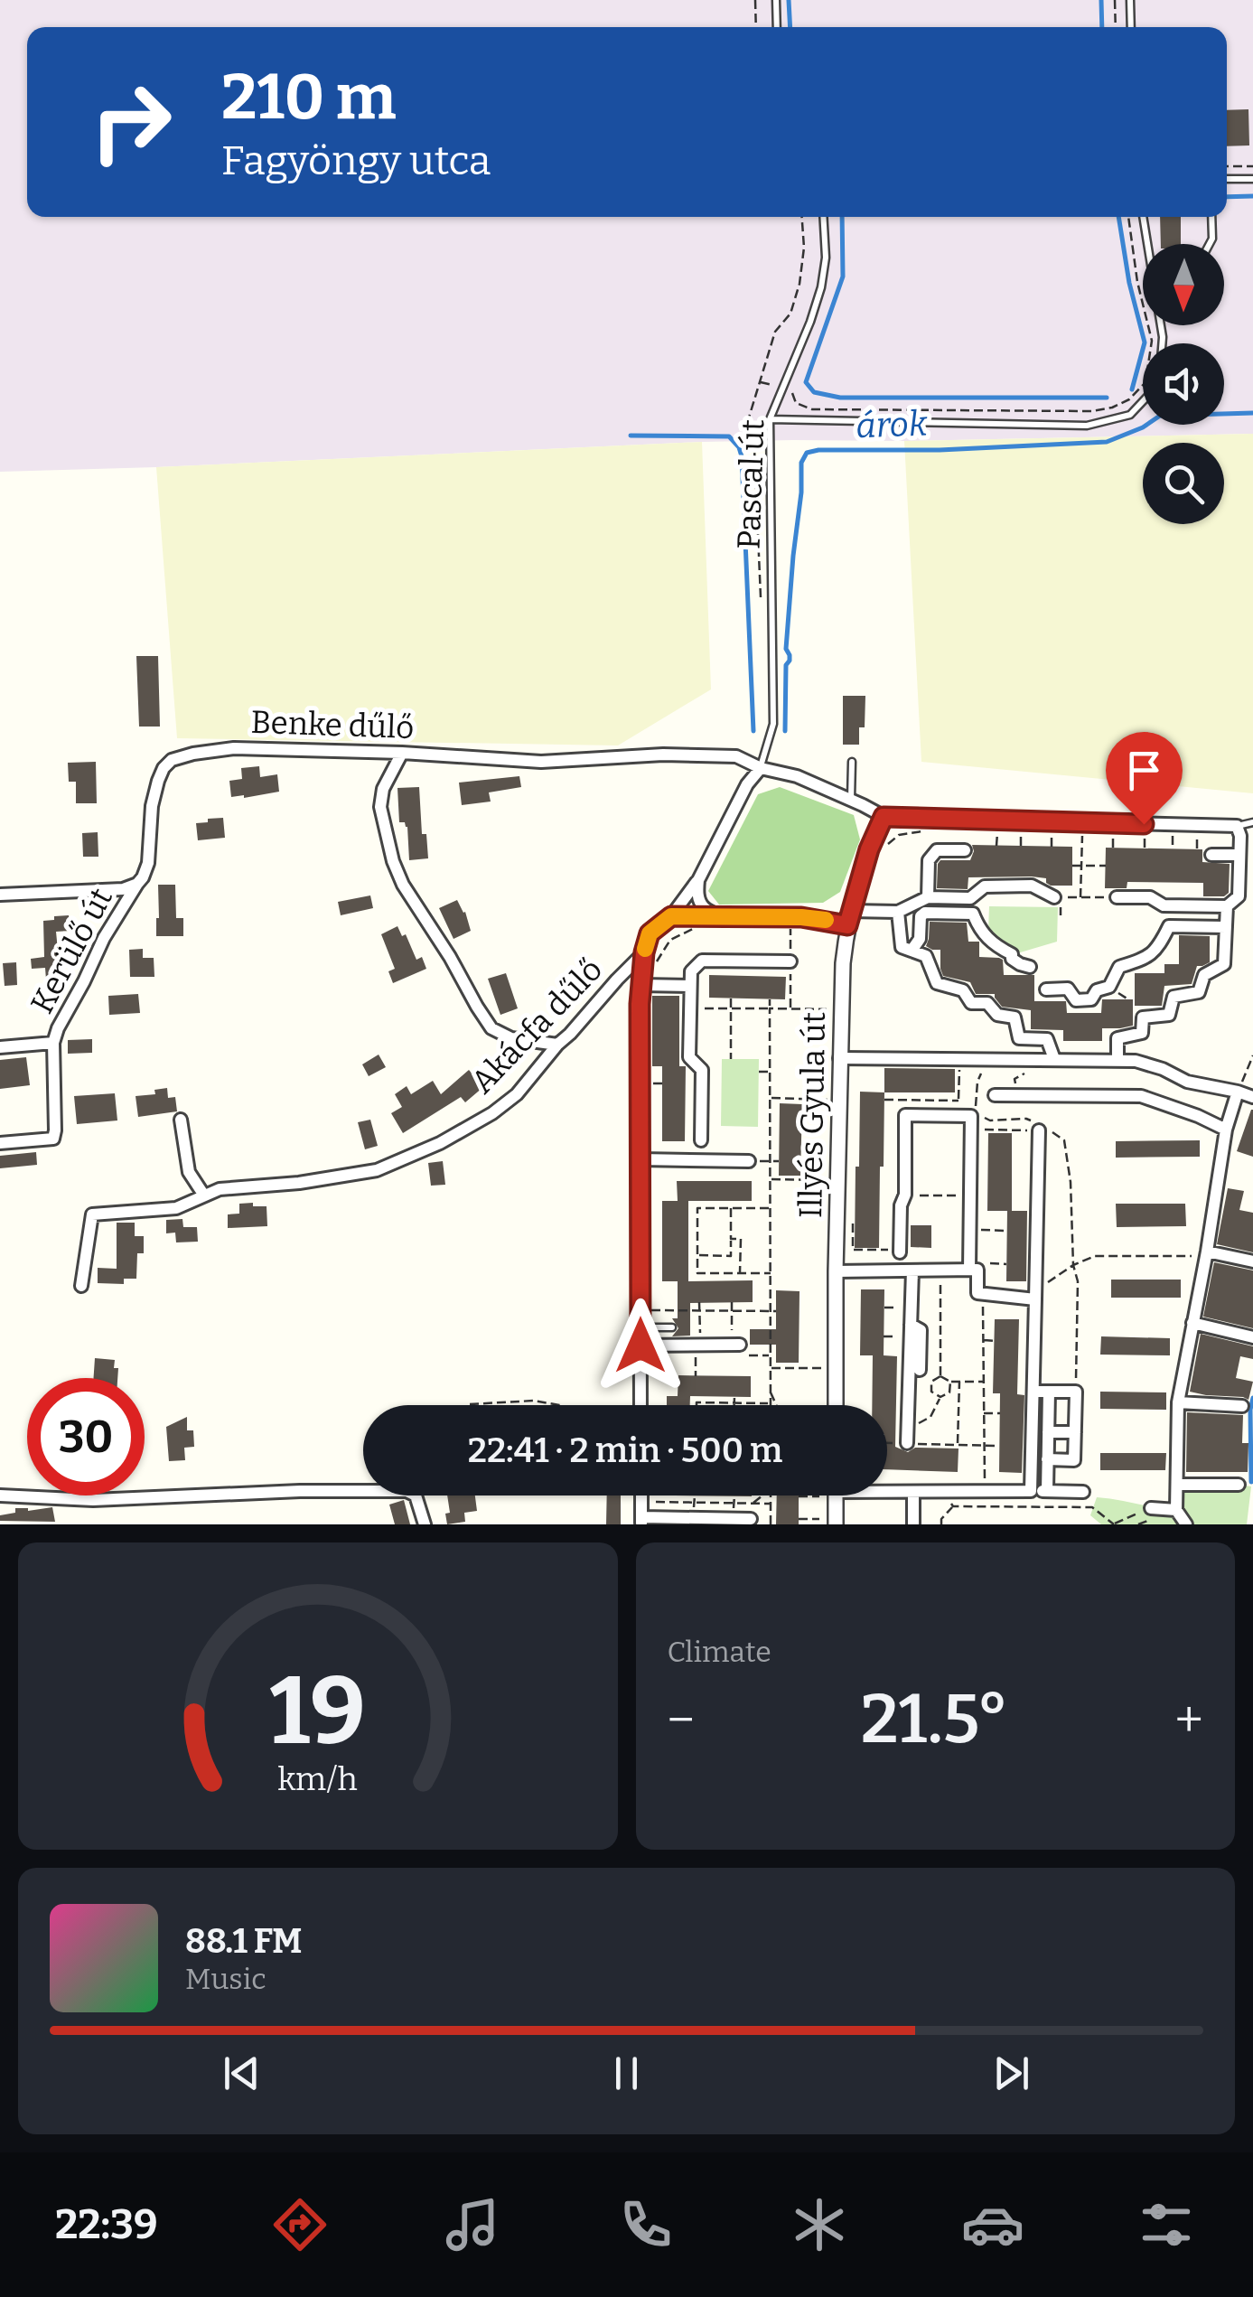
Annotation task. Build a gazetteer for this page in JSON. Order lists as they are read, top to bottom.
{
  "streets": {
    "street": [
      "Benke dűlő",
      "Kerülő út",
      "Akácfa dűlő",
      "Illyés Gyula út"
    ],
    "lane": ["Pascal út"]
  },
  "crossings": [
    ["Pascal út", "Benke dűlő"],
    ["Pascal út", "Akácfa dűlő"],
    ["Benke dűlő", "Kerülő út"],
    ["Benke dűlő", "Akácfa dűlő"],
    ["Benke dűlő", "Illyés Gyula út"]
  ],
  "water": ["árok"],
  "north": "bottom",
  "page": {
    "turn": ["210 m", "Fagyöngy utca"],
    "limit": "30",
    "trip": "22:41 · 2 min · 500 m",
    "tile": "Climate",
    "heat": ["−", "21.5°", "+"],
    "song": ["88.1 FM", "Music"],
    "tabs": "22:39",
    "gauge": ["19", "km/h"]
  }
}
